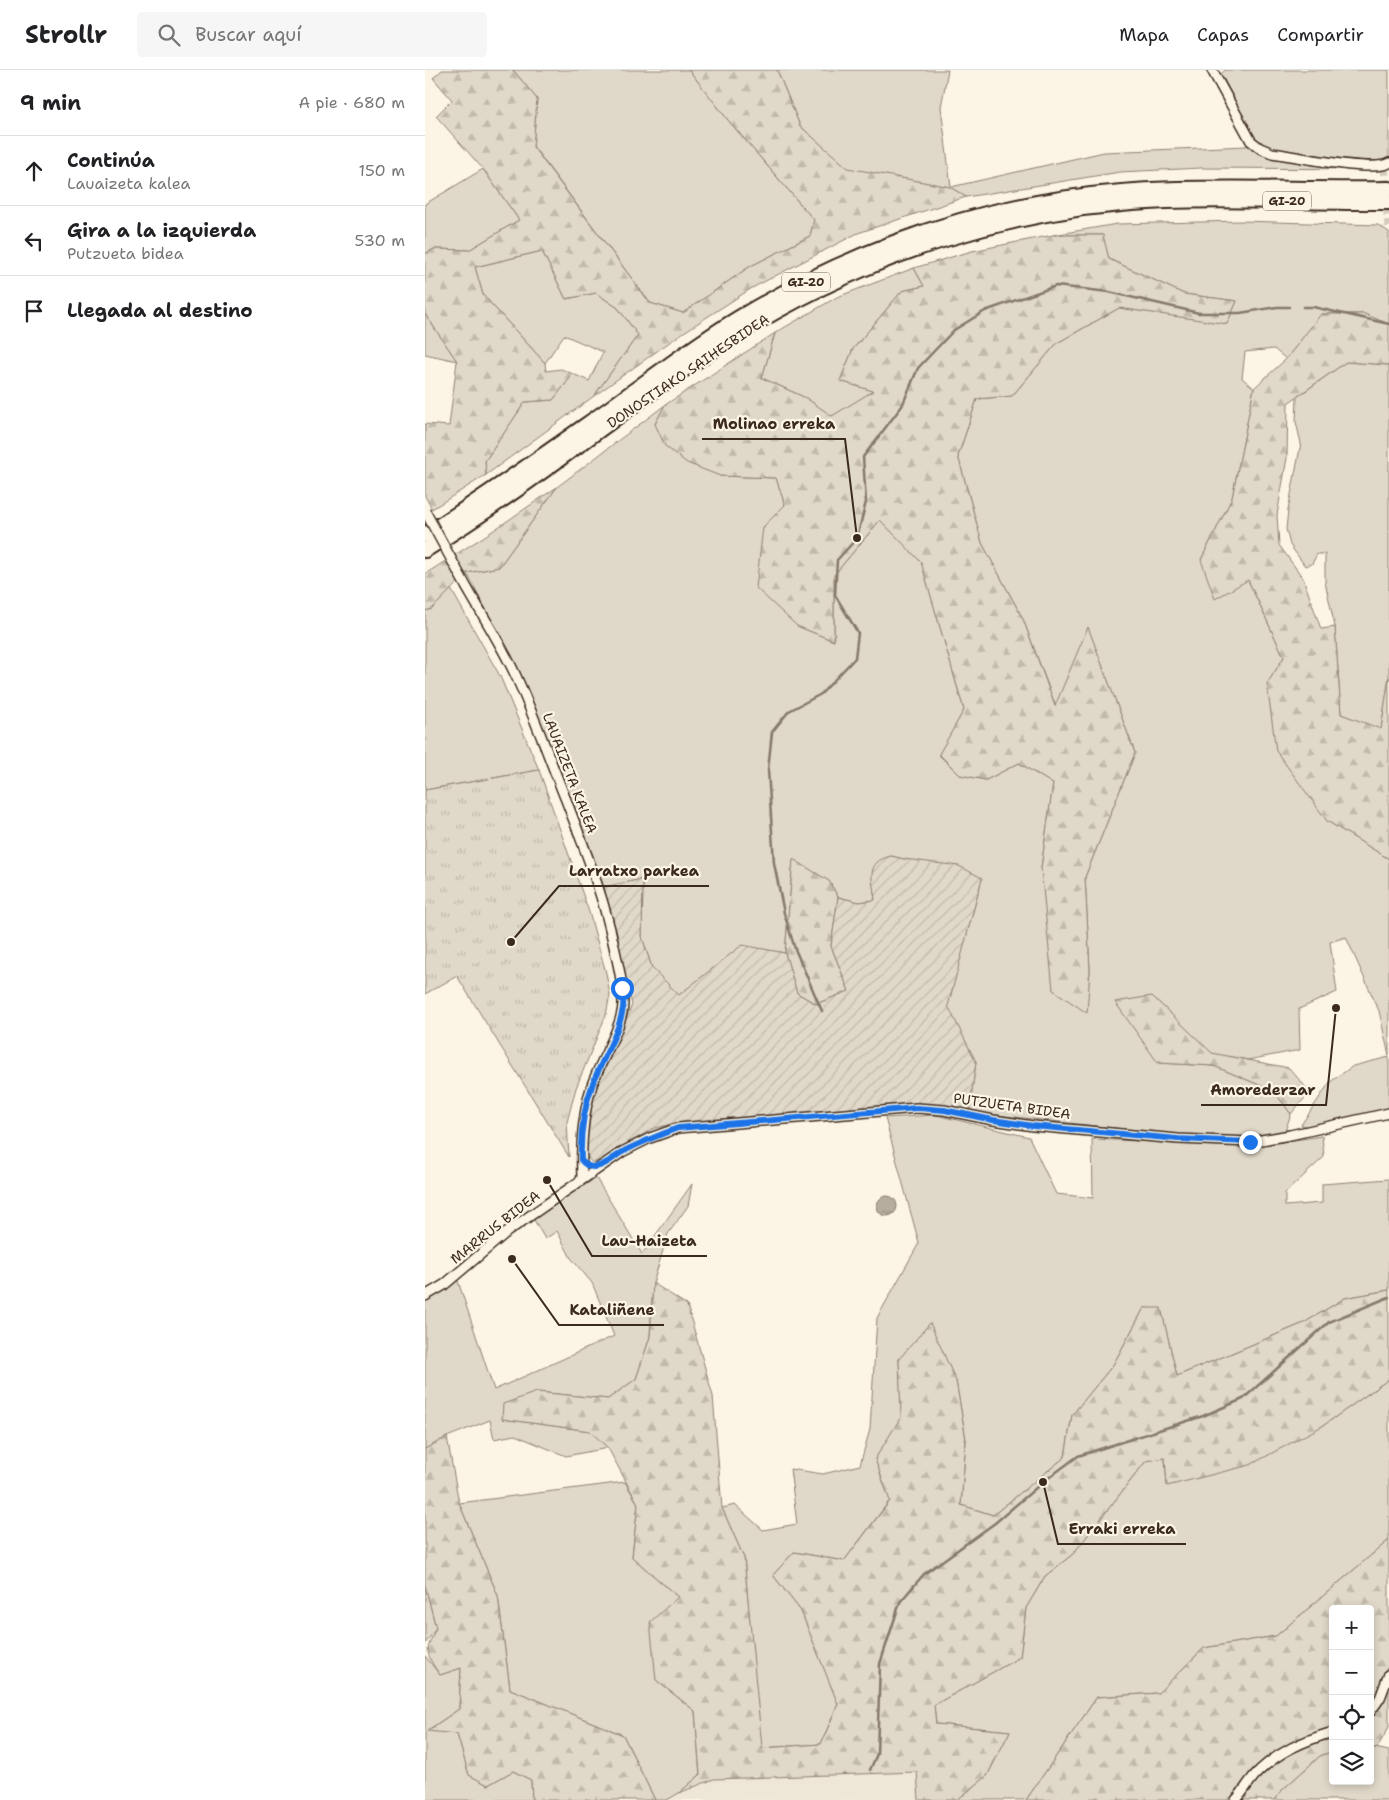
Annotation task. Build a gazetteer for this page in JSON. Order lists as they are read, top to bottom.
{
  "streets": {
    "highway": ["GI-20", "DONOSTIAKO SAIHESBIDEA"],
    "street": ["LAUAIZETA KALEA", "PUTZUETA BIDEA", "MARRUS BIDEA"]
  },
  "crossings": [
    ["LAUAIZETA KALEA", "PUTZUETA BIDEA"],
    ["LAUAIZETA KALEA", "MARRUS BIDEA"],
    ["PUTZUETA BIDEA", "MARRUS BIDEA"]
  ],
  "places": [
    "Molinao erreka",
    "Larratxo parkea",
    "Amorederzar",
    "Lau-Haizeta",
    "Kataliñene",
    "Erraki erreka"
  ],
  "page": {
    "header": "Strollr",
    "search": "Buscar aquí",
    "nav": ["Mapa", "Capas", "Compartir"],
    "heading": ["9 min", "A pie · 680 m"],
    "list": [
      ["Continúa", "Lauaizeta kalea", "150 m"],
      ["Gira a la izquierda", "Putzueta bidea", "530 m"],
      "Llegada al destino"
    ],
    "map_buttons": ["+", "−"]
  }
}
